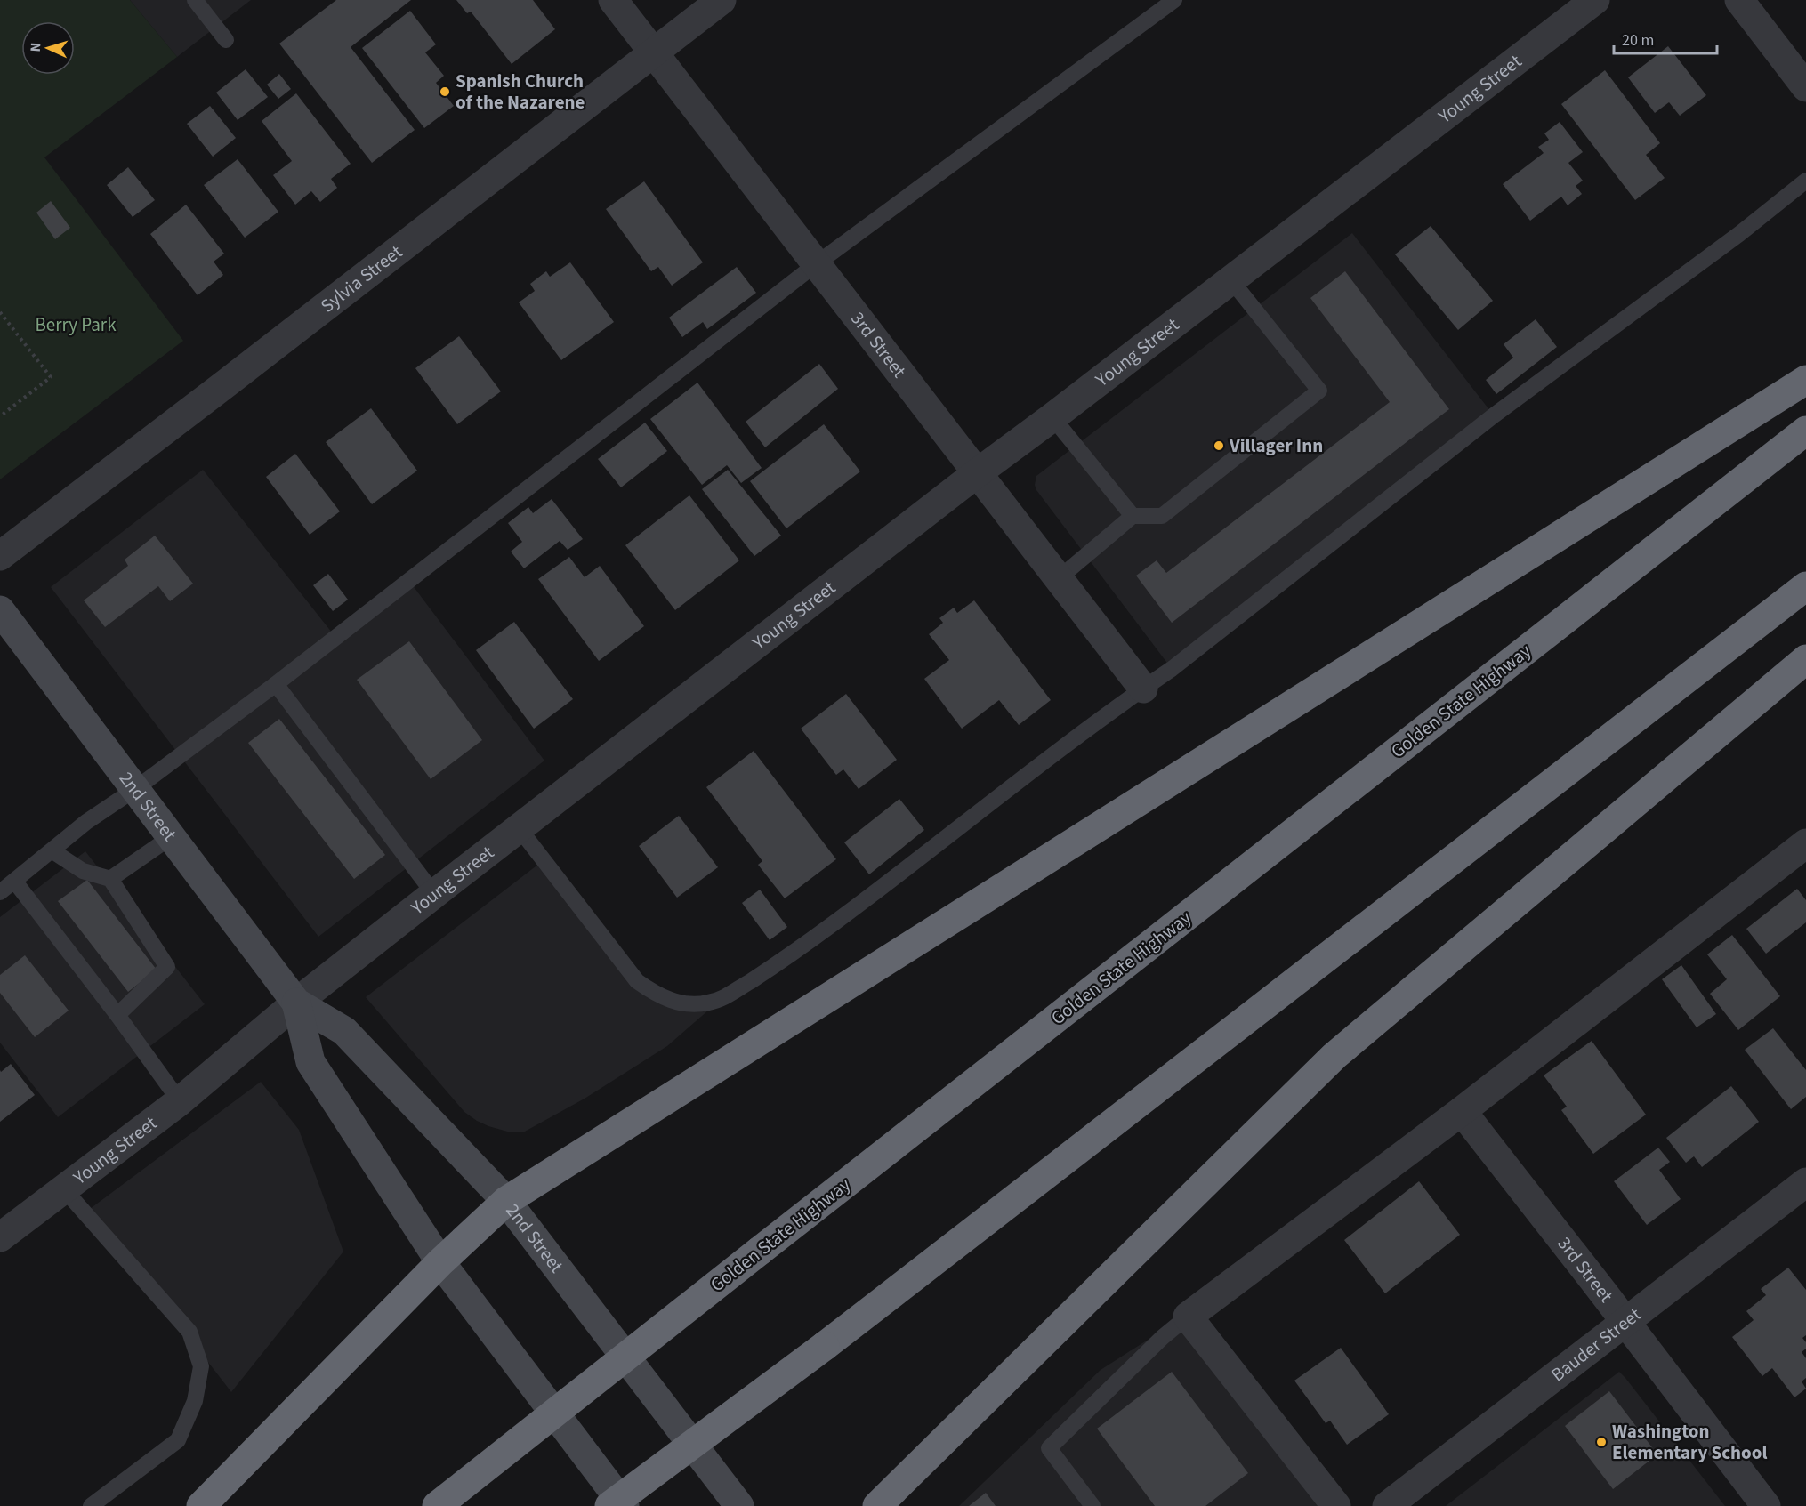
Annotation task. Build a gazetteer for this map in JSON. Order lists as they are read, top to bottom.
{
  "streets": {
    "highway": ["Golden State Highway"],
    "main road": ["2nd Street"],
    "street": [
      "Young Street",
      "Sylvia Street",
      "3rd Street",
      "Bauder Street"
    ]
  },
  "crossings": [
    ["Young Street", "3rd Street"],
    ["Young Street", "2nd Street"],
    ["Sylvia Street", "3rd Street"],
    ["3rd Street", "Bauder Street"]
  ],
  "parks": ["Berry Park"],
  "places": ["Spanish Church of the Nazarene", "Villager Inn", "Washington Elementary School"],
  "scale_bar": "20 m",
  "north": "left"
}
